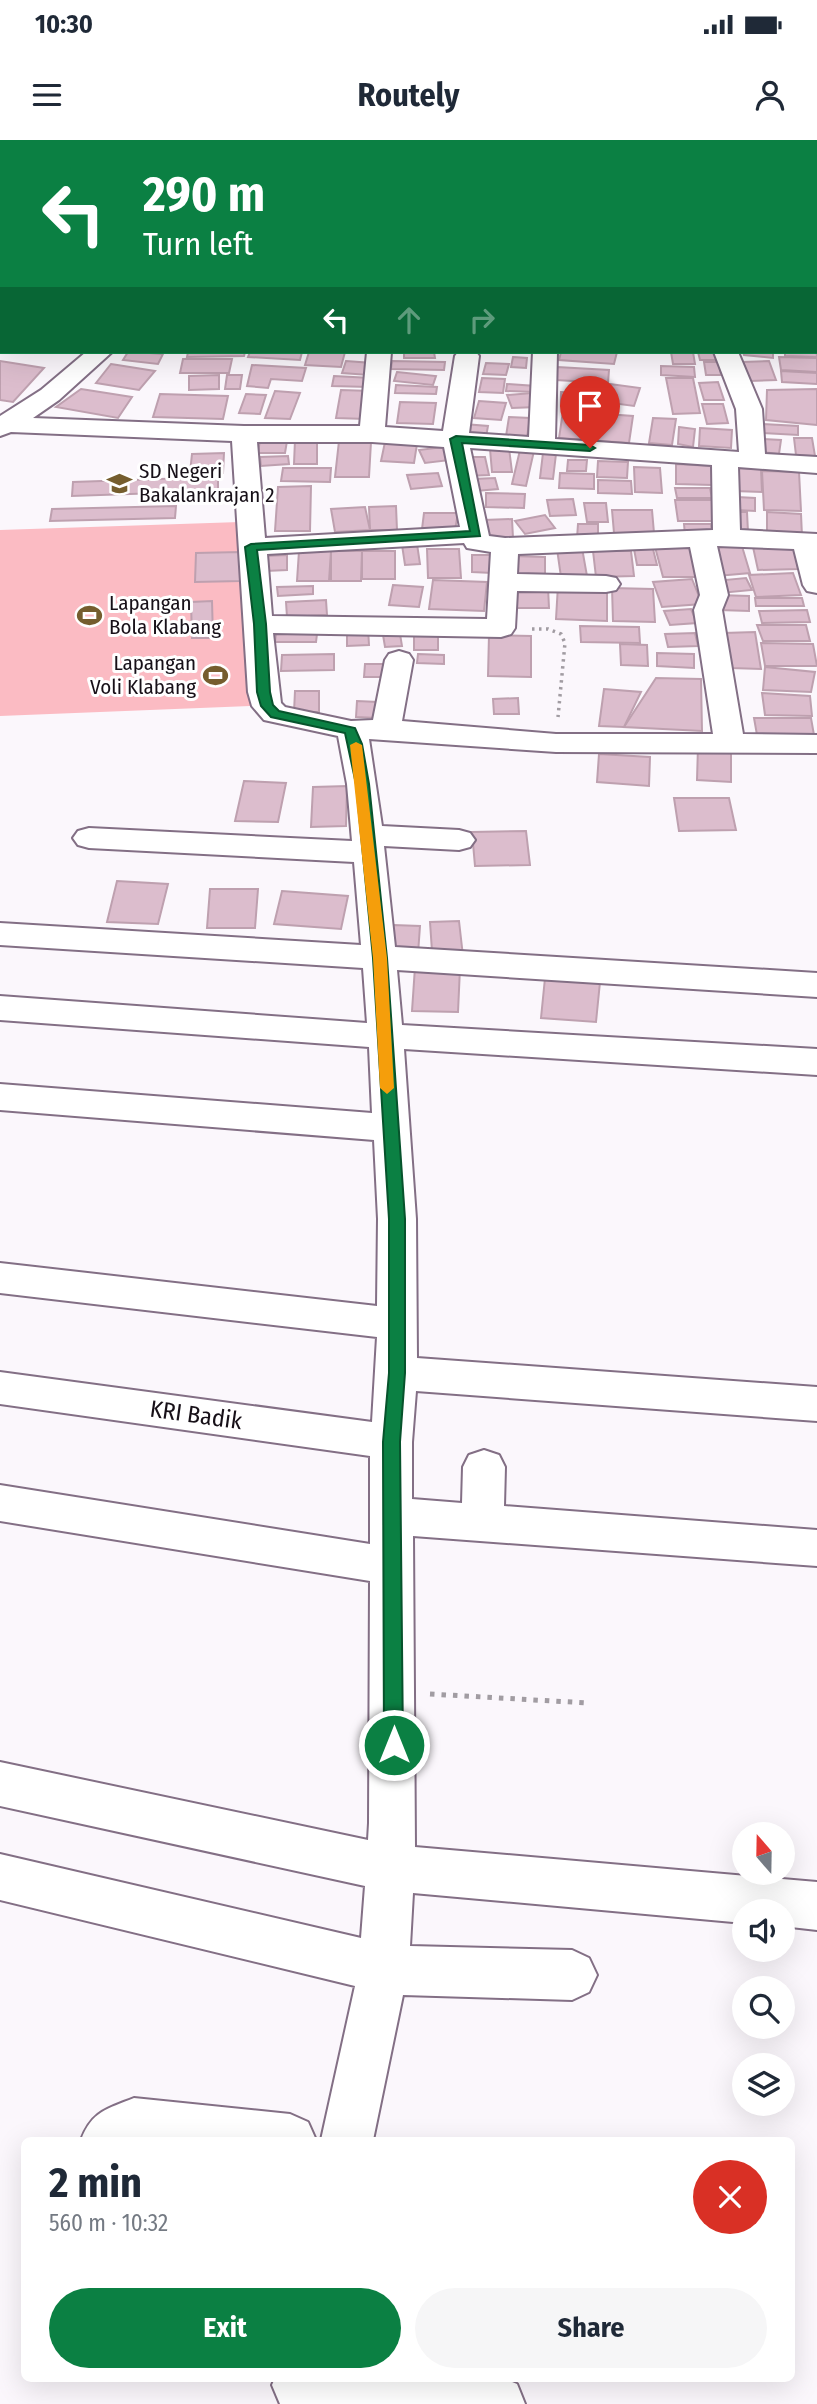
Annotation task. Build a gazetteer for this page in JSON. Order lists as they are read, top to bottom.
{
  "streets": {
    "street": ["KRI Badik"]
  },
  "places": {
    "school or university": ["SD Negeri Bakalankrajan 2"],
    "sports": ["Lapangan Bola Klabang", "Lapangan Voli Klabang"]
  },
  "north": "top",
  "page": {
    "status": "10:30",
    "header": "Routely",
    "turn": ["290 m", "Turn left"],
    "heading": ["2 min", "560 m · 10:32"],
    "buttons": ["Exit", "Share"]
  }
}
